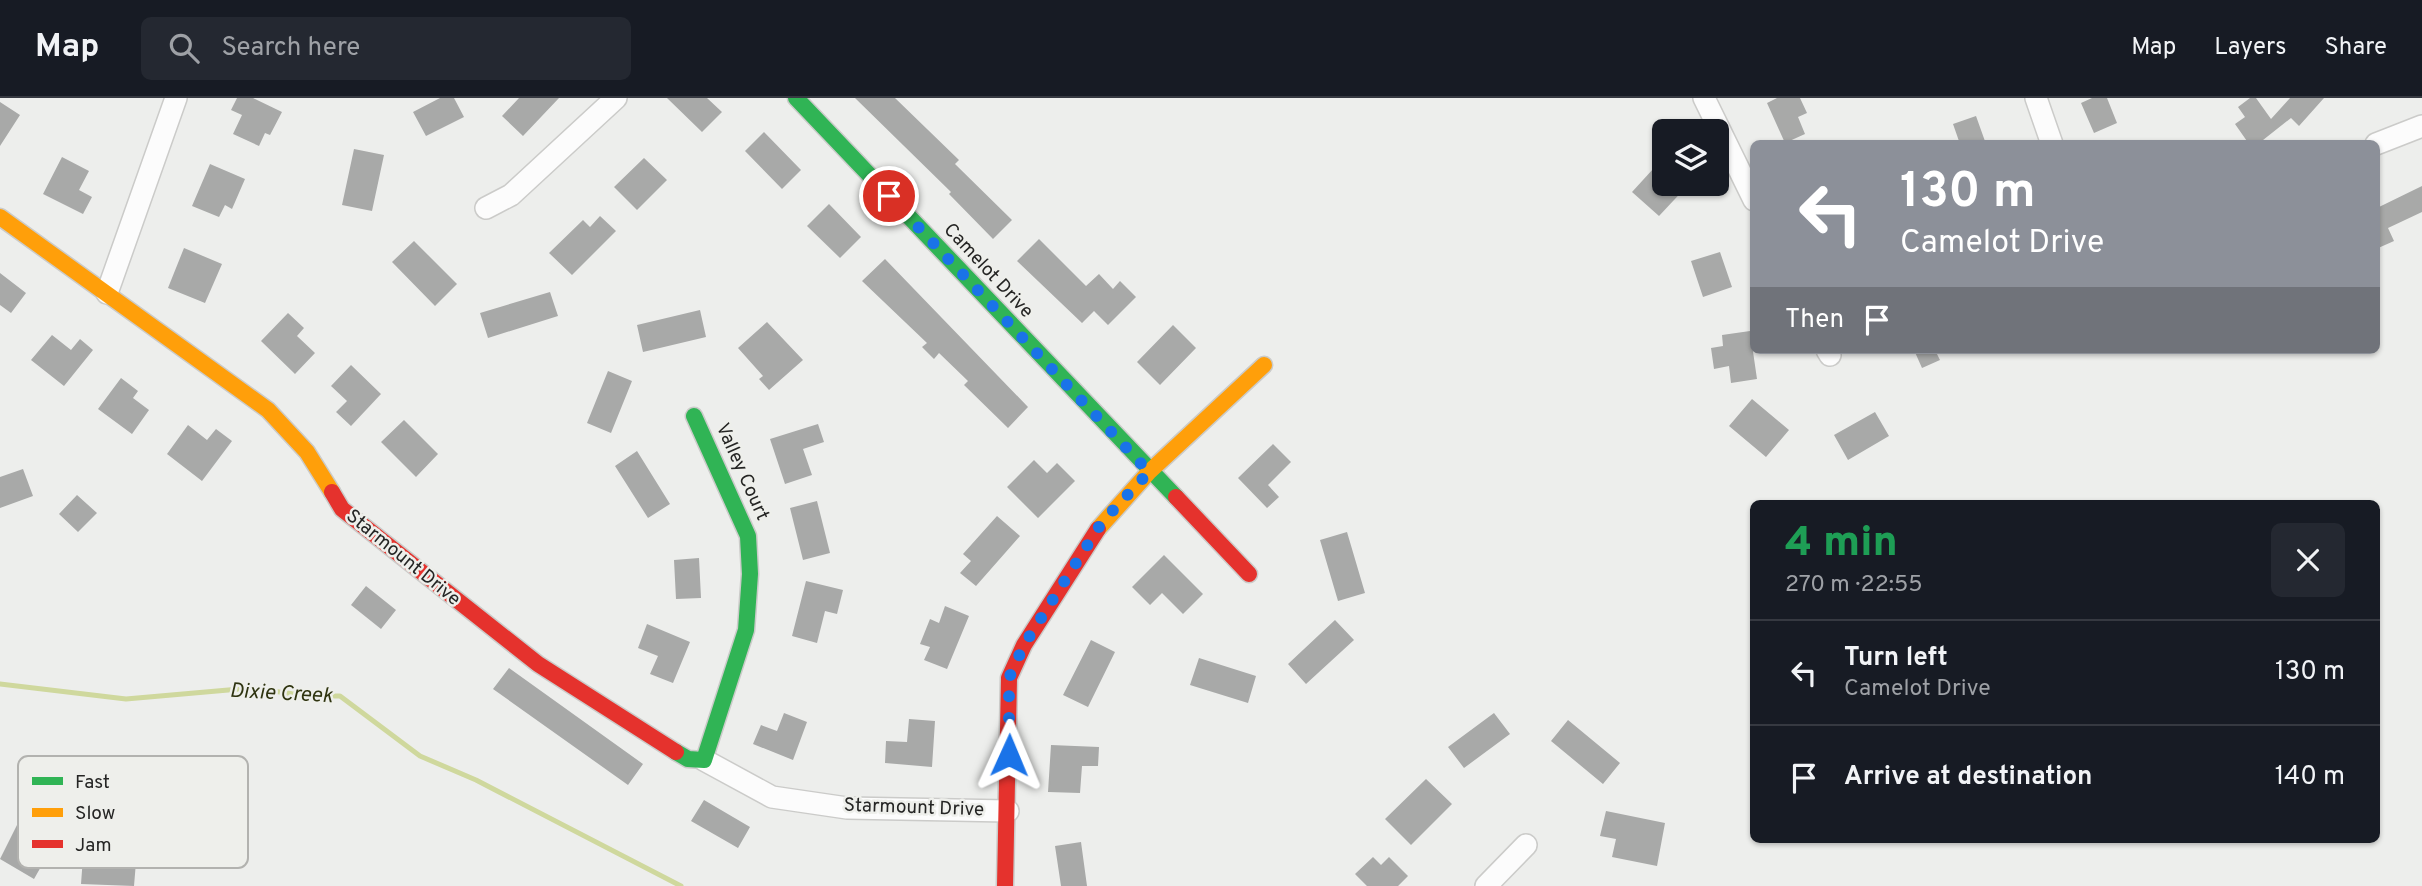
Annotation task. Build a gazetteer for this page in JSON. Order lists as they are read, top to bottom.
{
  "streets": {
    "street": ["Camelot Drive", "Valley Court", "Starmount Drive"]
  },
  "crossings": [
    ["Valley Court", "Starmount Drive"]
  ],
  "water": ["Dixie Creek"],
  "legend": ["Fast", "Slow", "Jam"],
  "page": {
    "header": "Map",
    "search": "Search here",
    "nav": ["Map", "Layers", "Share"],
    "turn": ["130 m", "Camelot Drive"],
    "then": "Then",
    "heading": ["4 min", "270 m · 22:55"],
    "list": [
      {
        "name": "Turn left",
        "note": "Camelot Drive",
        "value": "130 m"
      },
      {
        "name": "Arrive at destination",
        "value": "140 m"
      }
    ]
  }
}
